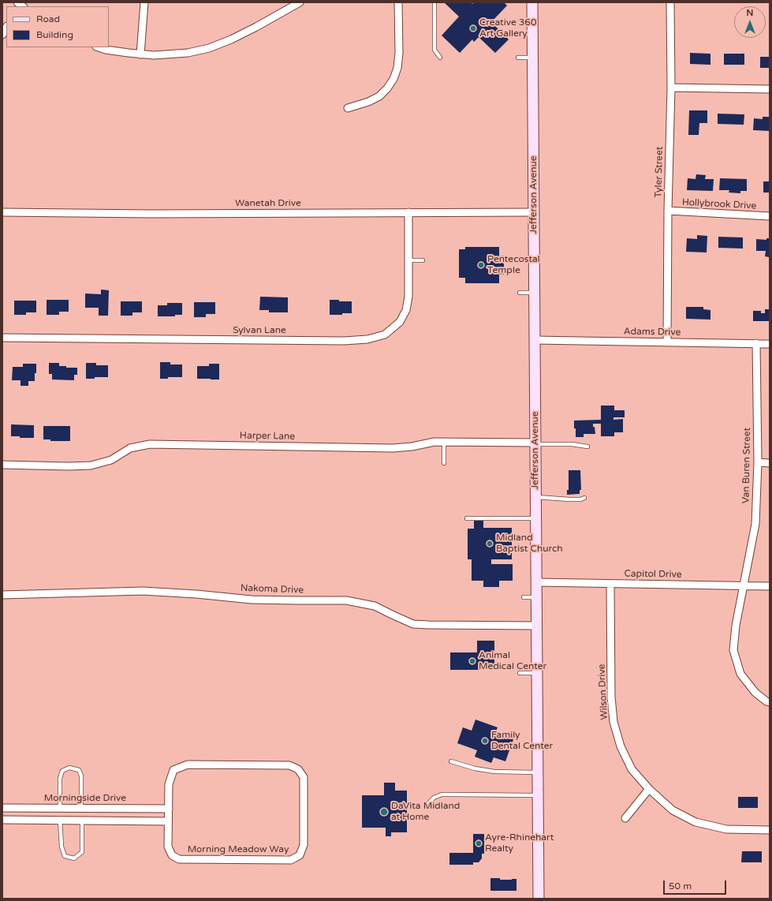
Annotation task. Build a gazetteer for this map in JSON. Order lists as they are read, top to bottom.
{
  "streets": {
    "street": [
      "Tyler Street",
      "Jefferson Avenue",
      "Wanetah Drive",
      "Hollybrook Drive",
      "Sylvan Lane",
      "Adams Drive",
      "Harper Lane",
      "Van Buren Street",
      "Capitol Drive",
      "Nakoma Drive",
      "Wilson Drive",
      "Morningside Drive",
      "Morning Meadow Way"
    ]
  },
  "crossings": [
    ["Tyler Street", "Hollybrook Drive"],
    ["Tyler Street", "Adams Drive"],
    ["Jefferson Avenue", "Wanetah Drive"],
    ["Jefferson Avenue", "Adams Drive"],
    ["Jefferson Avenue", "Harper Lane"],
    ["Jefferson Avenue", "Capitol Drive"],
    ["Jefferson Avenue", "Nakoma Drive"],
    ["Wanetah Drive", "Sylvan Lane"],
    ["Adams Drive", "Van Buren Street"],
    ["Van Buren Street", "Capitol Drive"],
    ["Capitol Drive", "Wilson Drive"],
    ["Morningside Drive", "Morning Meadow Way"]
  ],
  "places": [
    "Creative 360 Art Gallery",
    "Pentecostal Temple",
    "Midland Baptist Church",
    "Animal Medical Center",
    "Family Dental Center",
    "DaVita Midland at Home",
    "Ayre-Rhinehart Realty"
  ],
  "legend": ["Road", "Building"],
  "scale_bar": "50 m",
  "north": "top"
}
